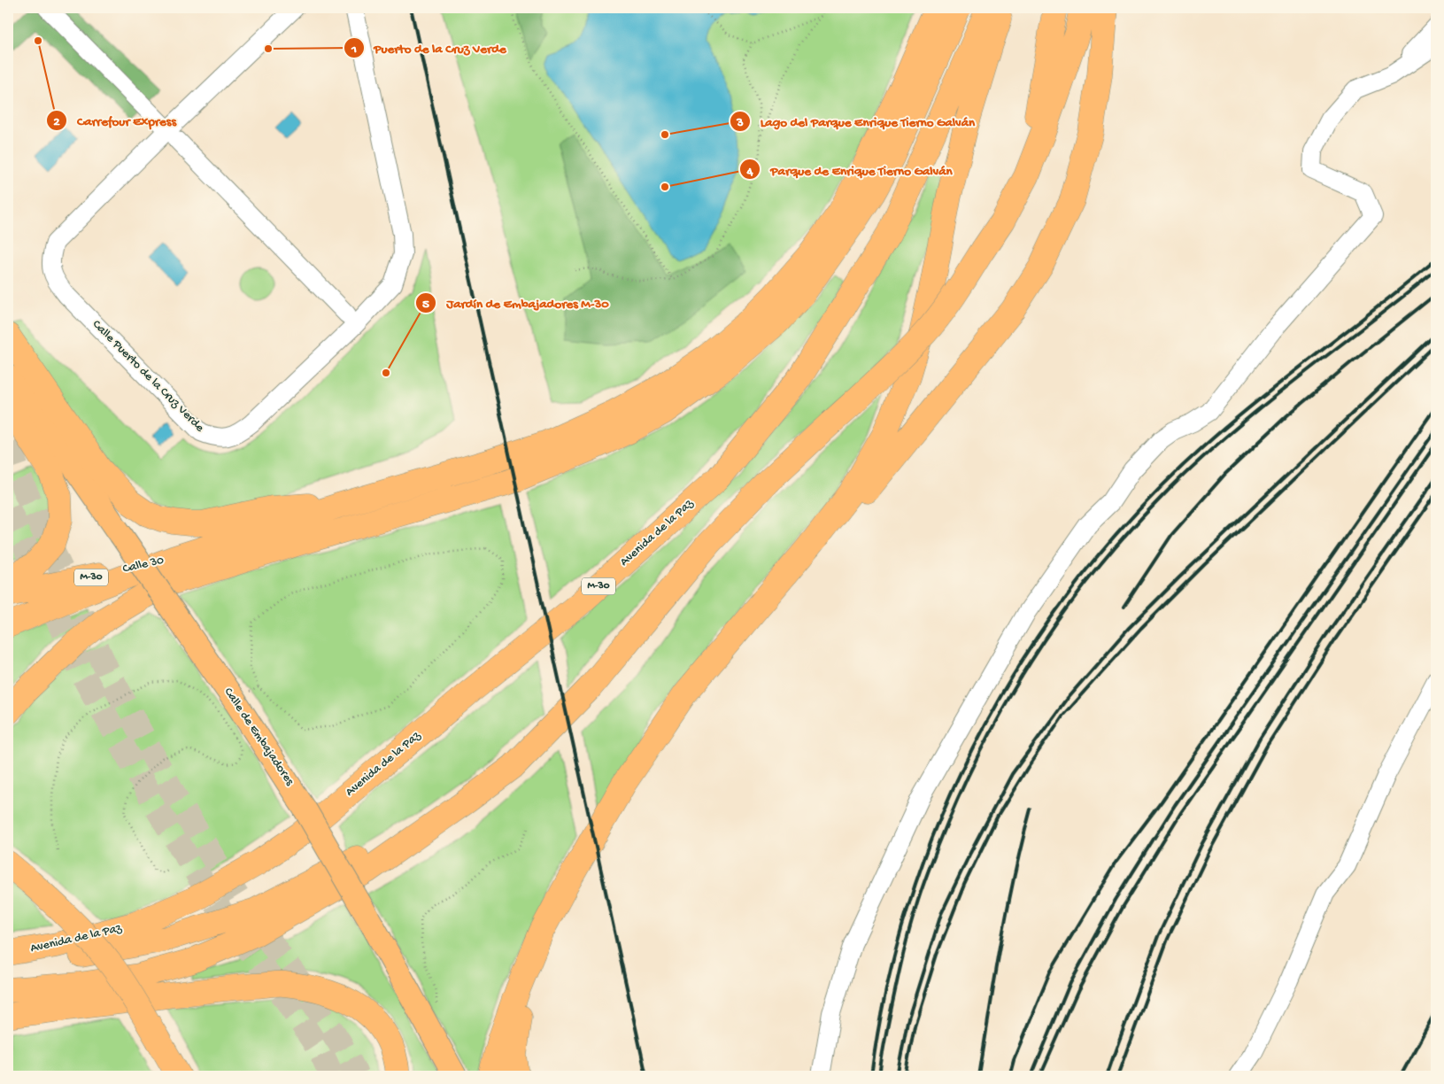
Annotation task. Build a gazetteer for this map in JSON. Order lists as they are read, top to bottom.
{
  "streets": {
    "highway": ["Avenida de la Paz", "Calle 30", "M-30"],
    "main road": ["Calle de Embajadores"],
    "street": ["Calle Puerto de la Cruz Verde"]
  },
  "crossings": [
    ["Calle 30", "M-30"]
  ],
  "places": [
    "Carrefour Express",
    "Puerto de la Cruz Verde",
    "Lago del Parque Enrique Tierno Galván",
    "Parque de Enrique Tierno Galván",
    "Jardín de Embajadores M-30"
  ]
}
